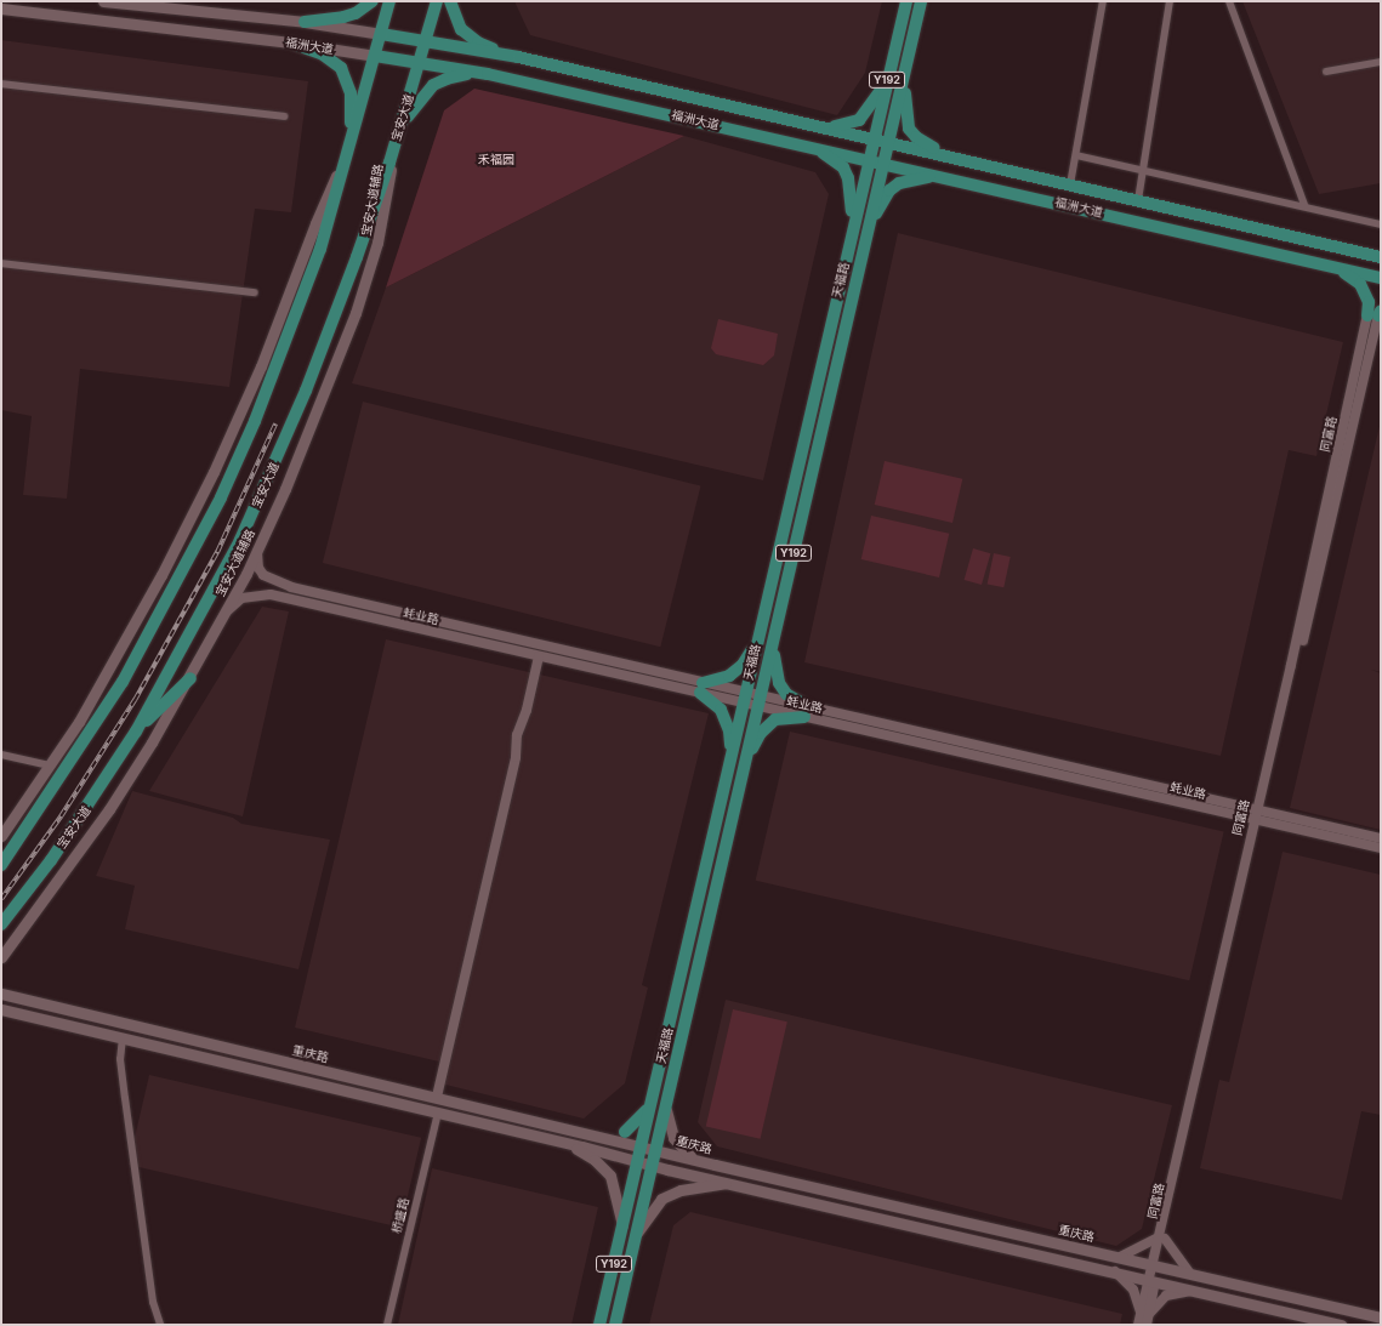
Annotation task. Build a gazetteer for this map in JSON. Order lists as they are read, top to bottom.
{
  "streets": {
    "main road": [
      "福洲大道",
      "Y192",
      "宝安大道",
      "宝安大道辅路",
      "天福路",
      "重庆路"
    ],
    "street": ["同富路", "蚝业路", "桥盛路"]
  },
  "crossings": [
    ["福洲大道", "宝安大道"],
    ["福洲大道", "天福路"],
    ["Y192", "天福路"],
    ["Y192", "重庆路"],
    ["宝安大道", "宝安大道辅路"],
    ["宝安大道辅路", "蚝业路"],
    ["天福路", "蚝业路"],
    ["天福路", "重庆路"],
    ["同富路", "蚝业路"],
    ["同富路", "重庆路"]
  ],
  "parks": ["禾福园"]
}
